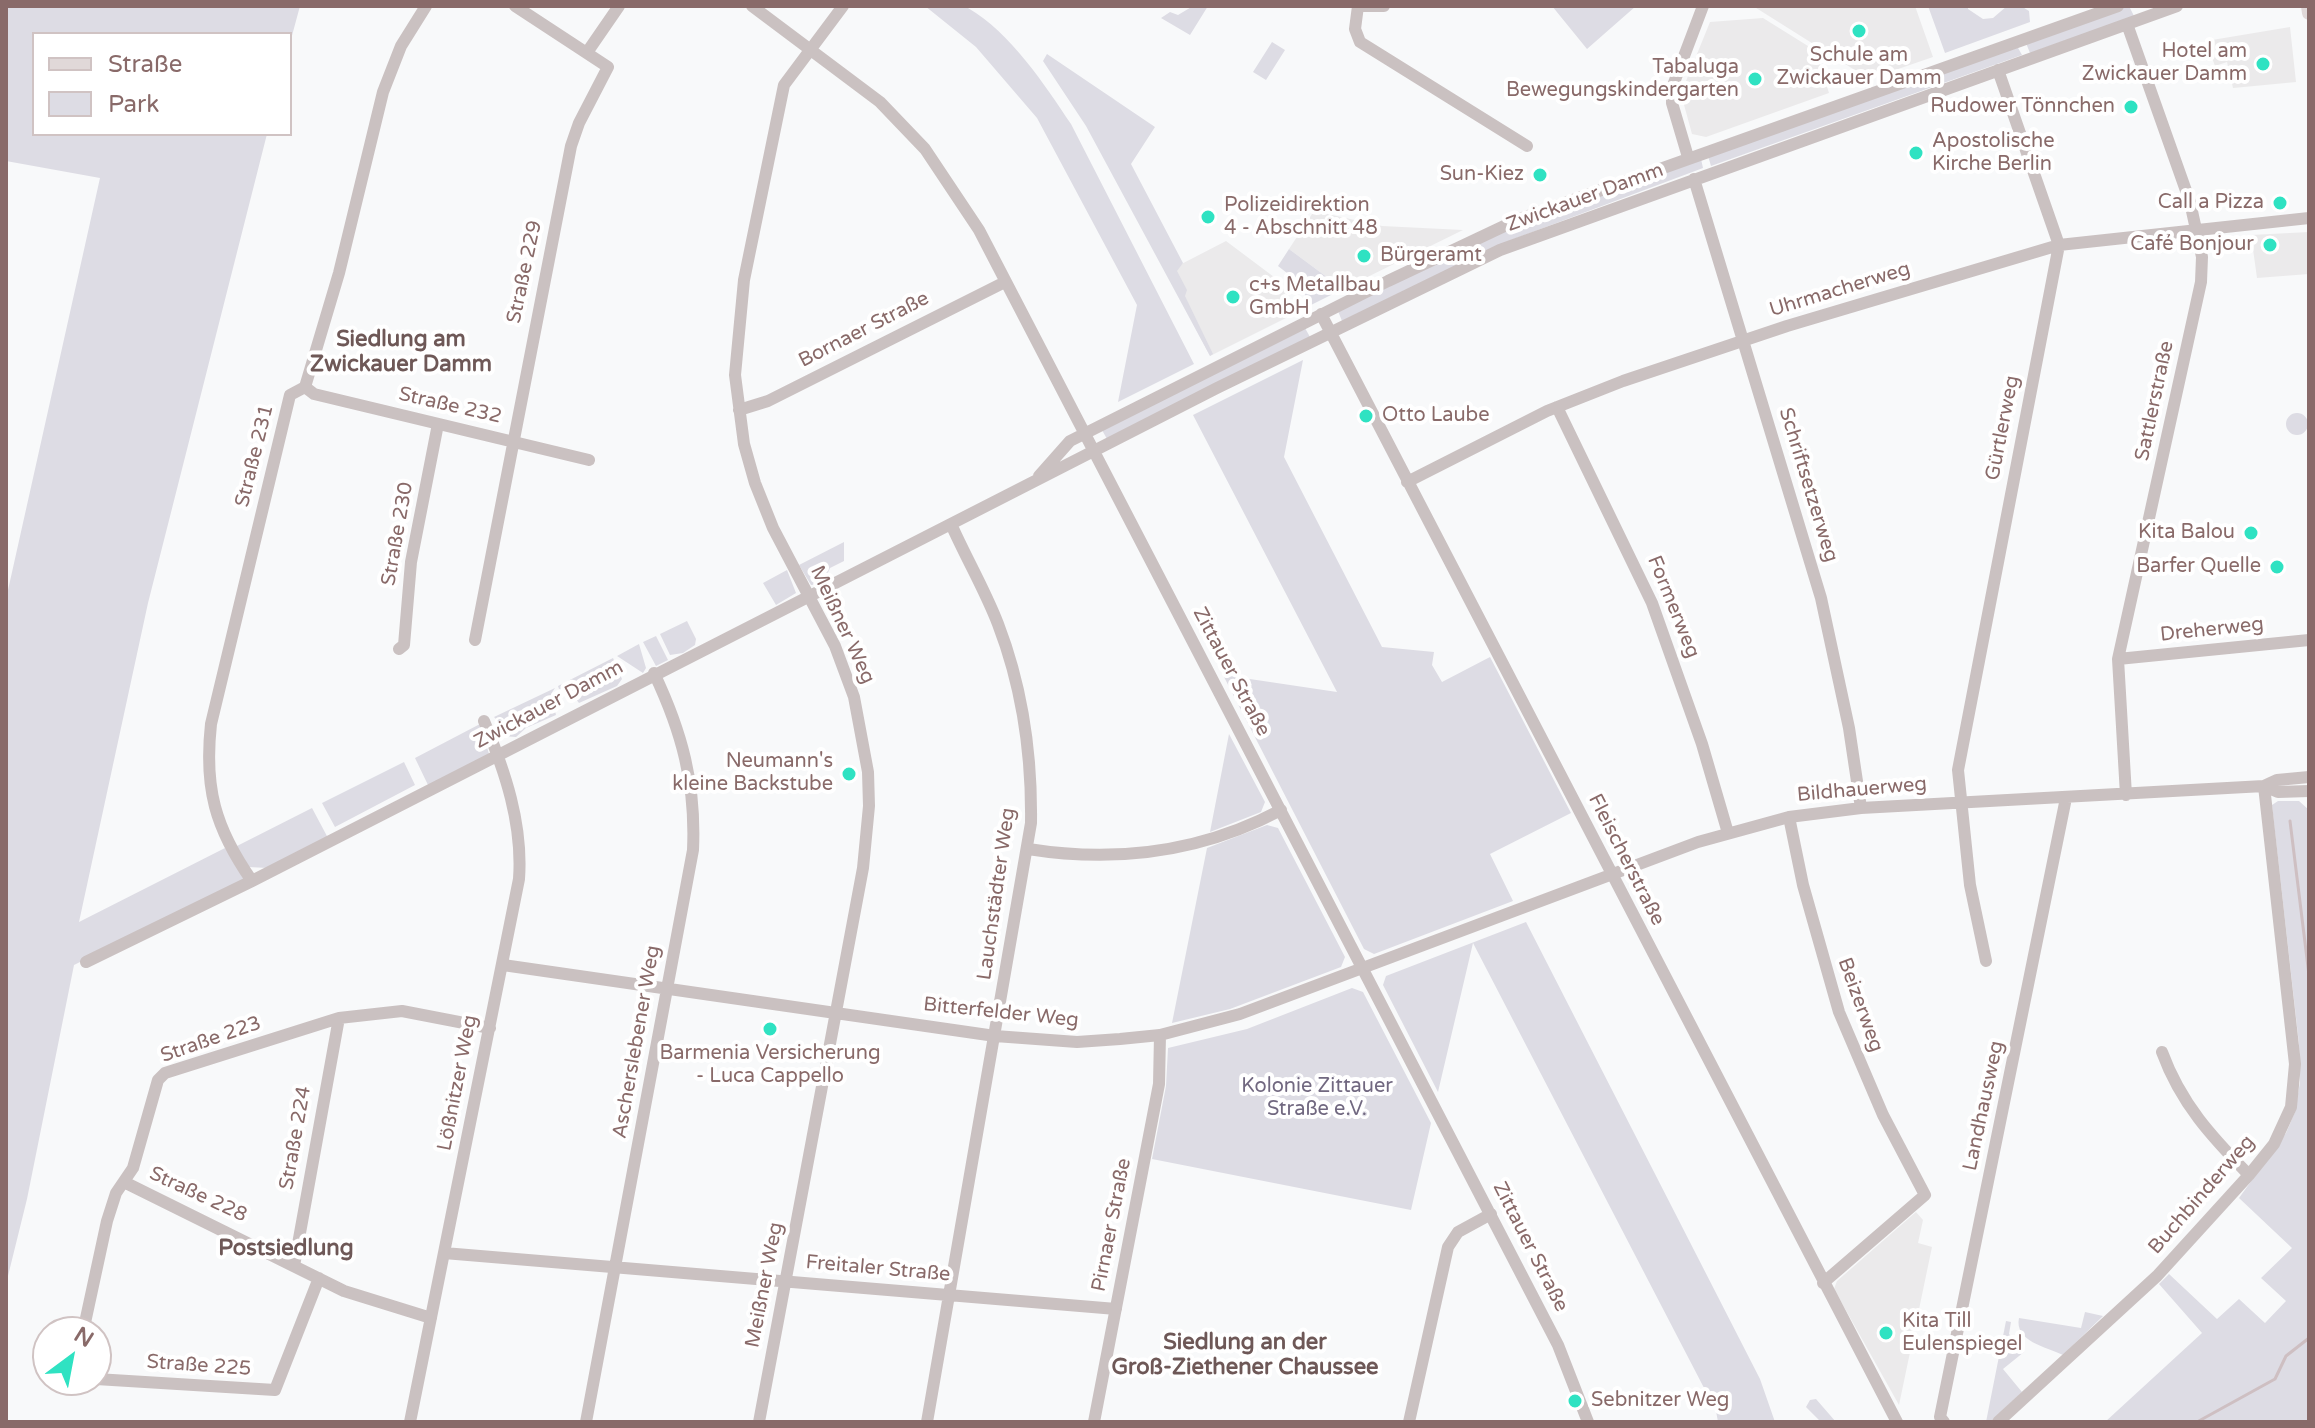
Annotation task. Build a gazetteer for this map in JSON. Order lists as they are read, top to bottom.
{
  "streets": {
    "street": [
      "Zwickauer Damm",
      "Straße 229",
      "Uhrmacherweg",
      "Bornaer Straße",
      "Sattlerstraße",
      "Straße 232",
      "Gürtlerweg",
      "Straße 231",
      "Schriftsetzerweg",
      "Straße 230",
      "Formerweg",
      "Meißner Weg",
      "Dreherweg",
      "Zittauer Straße",
      "Bildhauerweg",
      "Fleischerstraße",
      "Lauchstädter Weg",
      "Beizerweg",
      "Bitterfelder Weg",
      "Straße 223",
      "Ascherslebener Weg",
      "Lößnitzer Weg",
      "Landhausweg",
      "Straße 224",
      "Straße 228",
      "Buchbinderweg",
      "Pirnaer Straße",
      "Freitaler Straße",
      "Straße 225"
    ]
  },
  "crossings": [
    ["Zwickauer Damm", "Sattlerstraße"],
    ["Zwickauer Damm", "Straße 231"],
    ["Zwickauer Damm", "Schriftsetzerweg"],
    ["Zwickauer Damm", "Meißner Weg"],
    ["Zwickauer Damm", "Zittauer Straße"],
    ["Zwickauer Damm", "Fleischerstraße"],
    ["Zwickauer Damm", "Lauchstädter Weg"],
    ["Zwickauer Damm", "Ascherslebener Weg"],
    ["Zwickauer Damm", "Lößnitzer Weg"],
    ["Straße 229", "Straße 232"],
    ["Uhrmacherweg", "Sattlerstraße"],
    ["Uhrmacherweg", "Gürtlerweg"],
    ["Uhrmacherweg", "Schriftsetzerweg"],
    ["Uhrmacherweg", "Formerweg"],
    ["Uhrmacherweg", "Fleischerstraße"],
    ["Bornaer Straße", "Meißner Weg"],
    ["Bornaer Straße", "Zittauer Straße"],
    ["Sattlerstraße", "Dreherweg"],
    ["Sattlerstraße", "Bildhauerweg"],
    ["Straße 232", "Straße 231"],
    ["Straße 232", "Straße 230"],
    ["Gürtlerweg", "Bildhauerweg"],
    ["Schriftsetzerweg", "Bildhauerweg"],
    ["Formerweg", "Bildhauerweg"],
    ["Meißner Weg", "Zittauer Straße"],
    ["Meißner Weg", "Bitterfelder Weg"],
    ["Meißner Weg", "Freitaler Straße"],
    ["Zittauer Straße", "Bitterfelder Weg"],
    ["Bildhauerweg", "Fleischerstraße"],
    ["Bildhauerweg", "Beizerweg"],
    ["Bildhauerweg", "Bitterfelder Weg"],
    ["Bildhauerweg", "Landhausweg"],
    ["Bildhauerweg", "Buchbinderweg"],
    ["Fleischerstraße", "Beizerweg"],
    ["Lauchstädter Weg", "Bitterfelder Weg"],
    ["Lauchstädter Weg", "Freitaler Straße"],
    ["Bitterfelder Weg", "Ascherslebener Weg"],
    ["Bitterfelder Weg", "Lößnitzer Weg"],
    ["Bitterfelder Weg", "Pirnaer Straße"],
    ["Straße 223", "Lößnitzer Weg"],
    ["Straße 223", "Straße 224"],
    ["Straße 223", "Straße 228"],
    ["Ascherslebener Weg", "Freitaler Straße"],
    ["Lößnitzer Weg", "Straße 228"],
    ["Lößnitzer Weg", "Freitaler Straße"],
    ["Straße 224", "Straße 228"],
    ["Straße 228", "Straße 225"],
    ["Pirnaer Straße", "Freitaler Straße"]
  ],
  "districts": ["Siedlung am Zwickauer Damm", "Postsiedlung", "Siedlung an der Groß-Ziethener Chaussee"],
  "parks": ["Kolonie Zittauer Straße e.V."],
  "places": [
    "Schule am Zwickauer Damm",
    "Hotel am Zwickauer Damm",
    "Tabaluga Bewegungskindergarten",
    "Rudower Tönnchen",
    "Apostolische Kirche Berlin",
    "Sun-Kiez",
    "Call a Pizza",
    "Polizeidirektion 4 - Abschnitt 48",
    "Café Bonjour",
    "Bürgeramt",
    "c+s Metallbau GmbH",
    "Otto Laube",
    "Kita Balou",
    "Barfer Quelle",
    "Neumann's kleine Backstube",
    "Barmenia Versicherung - Luca Cappello",
    "Kita Till Eulenspiegel",
    "Sebnitzer Weg"
  ],
  "legend": ["Straße", "Park"],
  "north": "top right"
}
